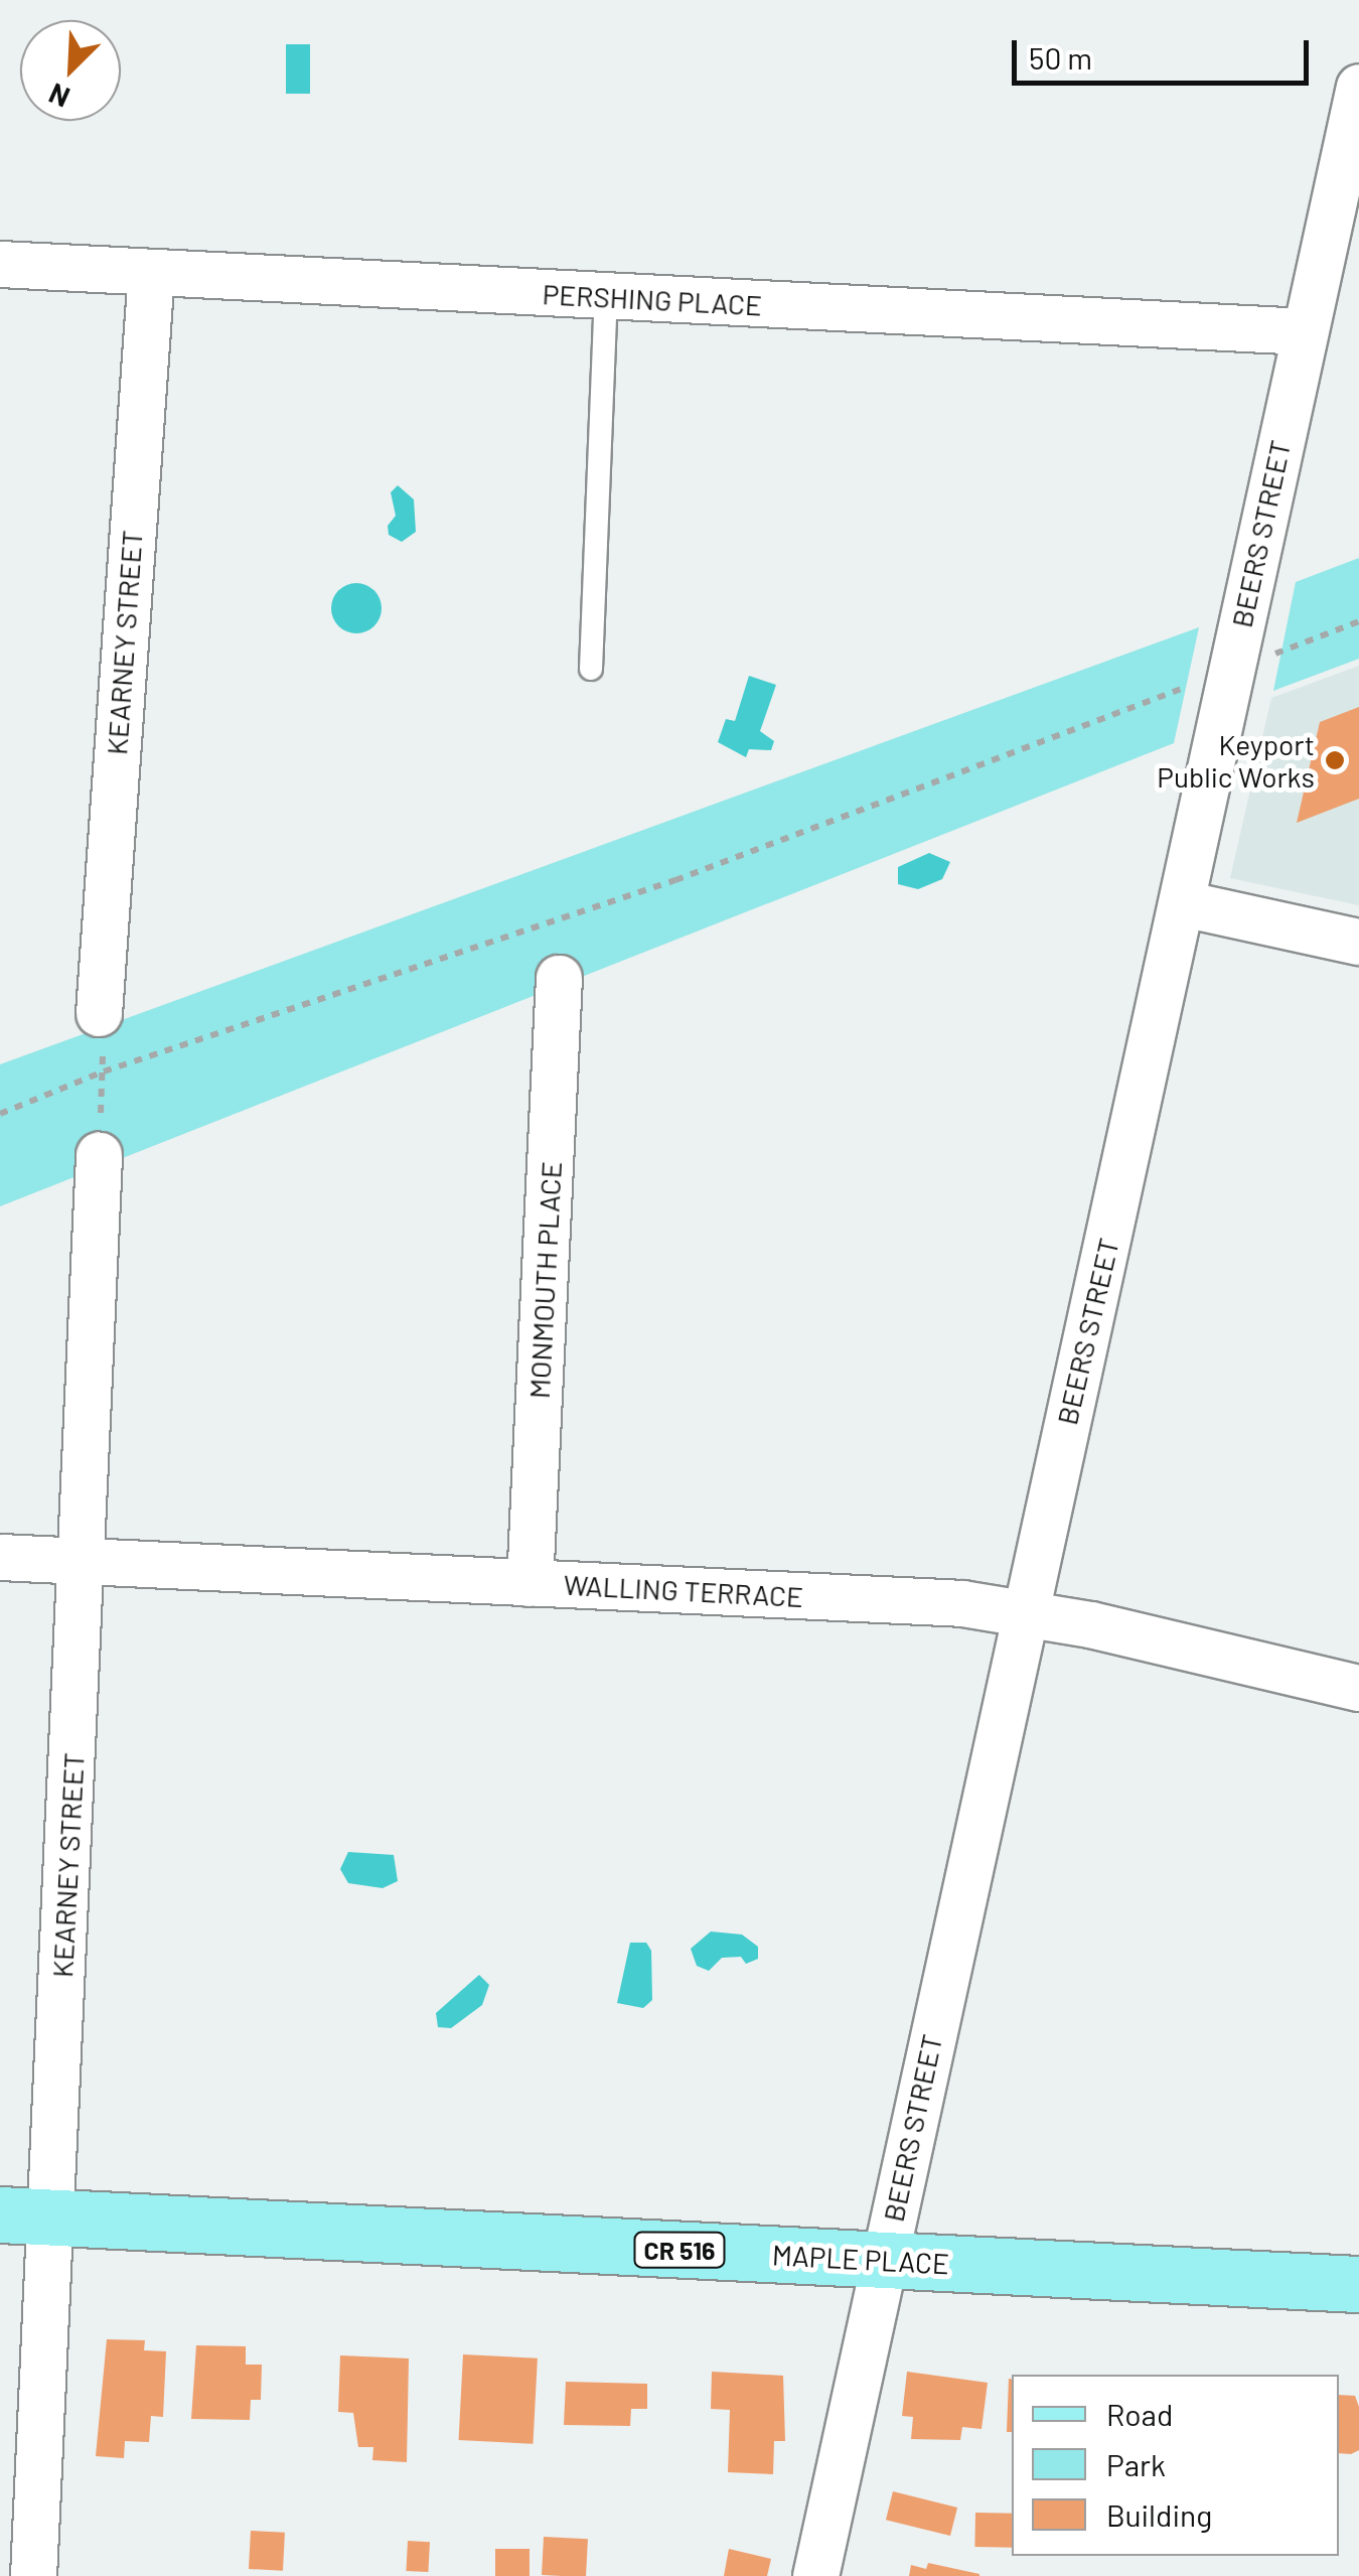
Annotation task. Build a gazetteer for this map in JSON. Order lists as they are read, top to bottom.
{
  "streets": {
    "main road": ["CR 516", "MAPLE PLACE"],
    "street": [
      "PERSHING PLACE",
      "BEERS STREET",
      "KEARNEY STREET",
      "MONMOUTH PLACE",
      "WALLING TERRACE"
    ]
  },
  "crossings": [
    ["PERSHING PLACE", "BEERS STREET"],
    ["PERSHING PLACE", "KEARNEY STREET"],
    ["BEERS STREET", "WALLING TERRACE"],
    ["BEERS STREET", "MAPLE PLACE"],
    ["KEARNEY STREET", "WALLING TERRACE"],
    ["KEARNEY STREET", "MAPLE PLACE"],
    ["MONMOUTH PLACE", "WALLING TERRACE"]
  ],
  "places": ["Keyport Public Works"],
  "legend": ["Road", "Park", "Building"],
  "scale_bar": "50 m",
  "north": "bottom left"
}
